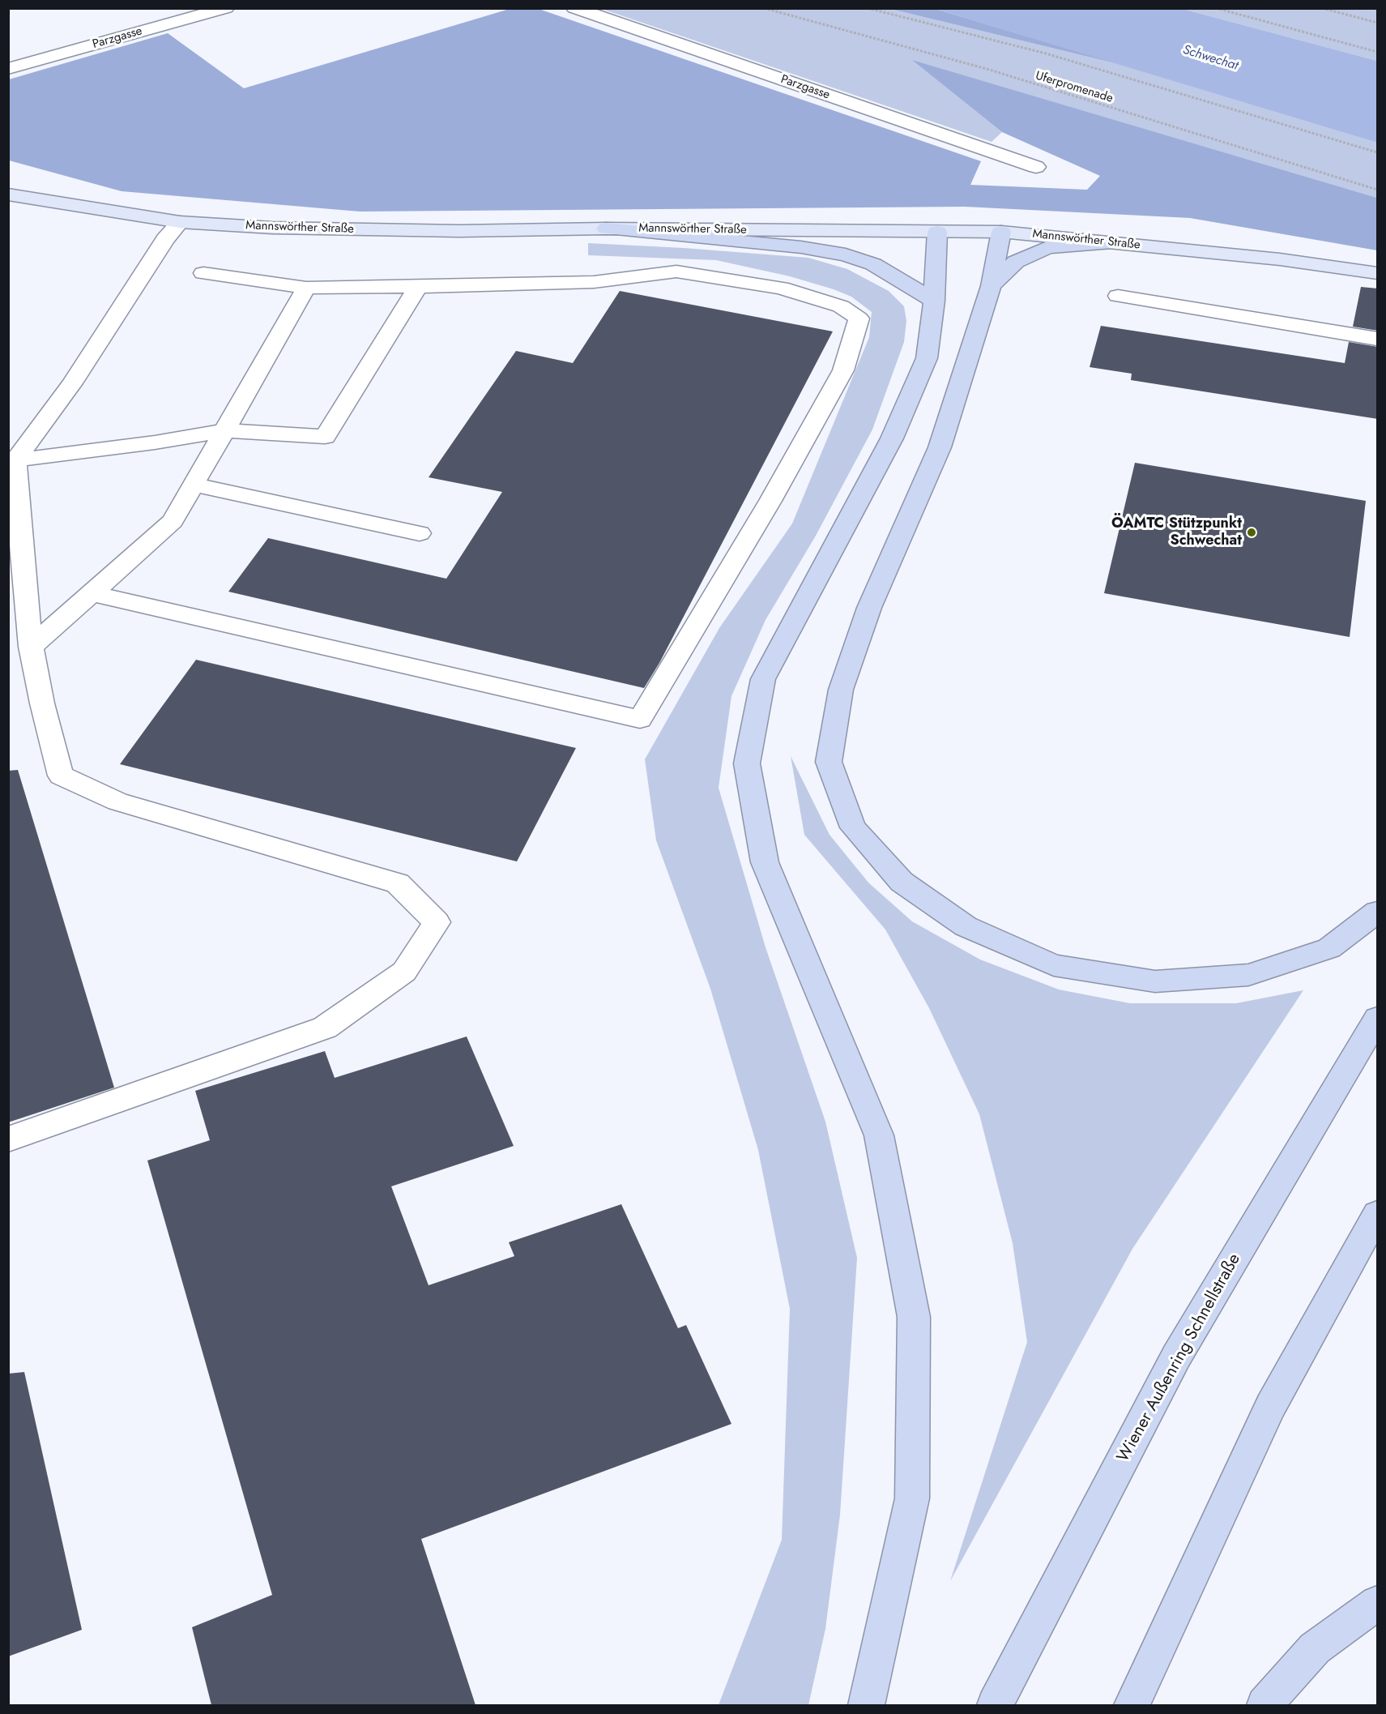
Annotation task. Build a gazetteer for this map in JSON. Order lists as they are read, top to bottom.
{
  "streets": {
    "highway": ["Wiener Außenring Schnellstraße"],
    "main road": ["Mannswörther Straße"],
    "street": ["Parzgasse"],
    "path": ["Uferpromenade"]
  },
  "water": ["Schwechat"],
  "places": ["ÖAMTC Stützpunkt Schwechat"]
}
